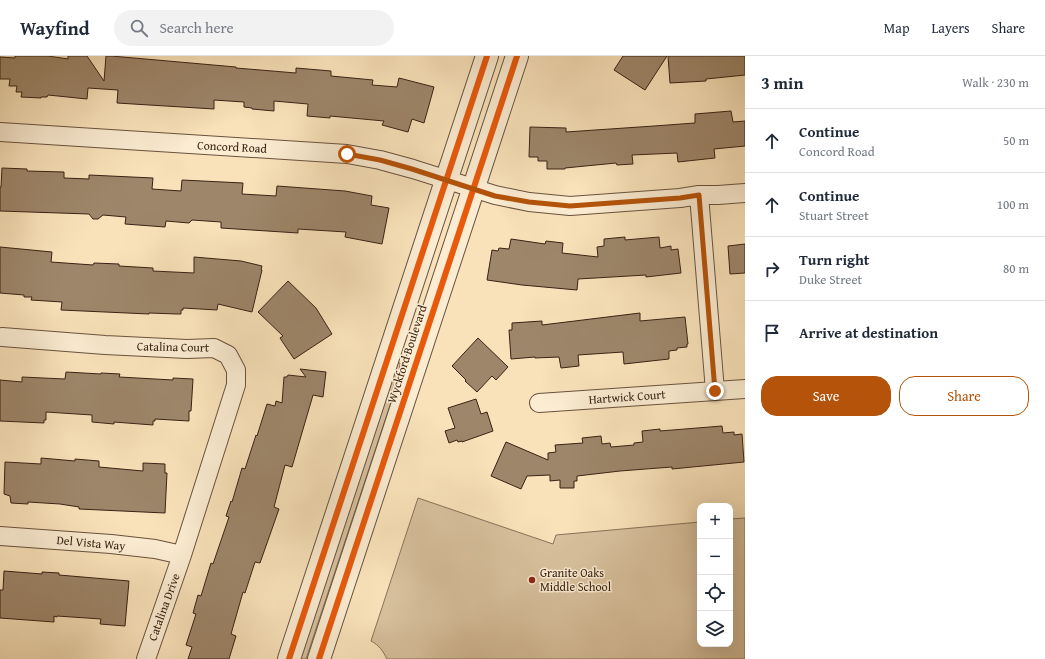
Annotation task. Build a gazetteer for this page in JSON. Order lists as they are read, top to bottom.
{
  "streets": {
    "street": [
      "Concord Road",
      "Catalina Court",
      "Wyckford Boulevard",
      "Hartwick Court",
      "Del Vista Way",
      "Catalina Drive"
    ]
  },
  "crossings": [
    ["Concord Road", "Wyckford Boulevard"],
    ["Catalina Court", "Del Vista Way"],
    ["Catalina Court", "Catalina Drive"],
    ["Del Vista Way", "Catalina Drive"]
  ],
  "places": ["Granite Oaks Middle School"],
  "page": {
    "header": "Wayfind",
    "search": "Search here",
    "nav": ["Map", "Layers", "Share"],
    "heading": ["3 min", "Walk · 230 m"],
    "list": [
      ["Continue", "Concord Road", "50 m"],
      ["Continue", "Stuart Street", "100 m"],
      ["Turn right", "Duke Street", "80 m"],
      "Arrive at destination"
    ],
    "buttons": ["Save", "Share"],
    "map_buttons": ["+", "−"]
  }
}
